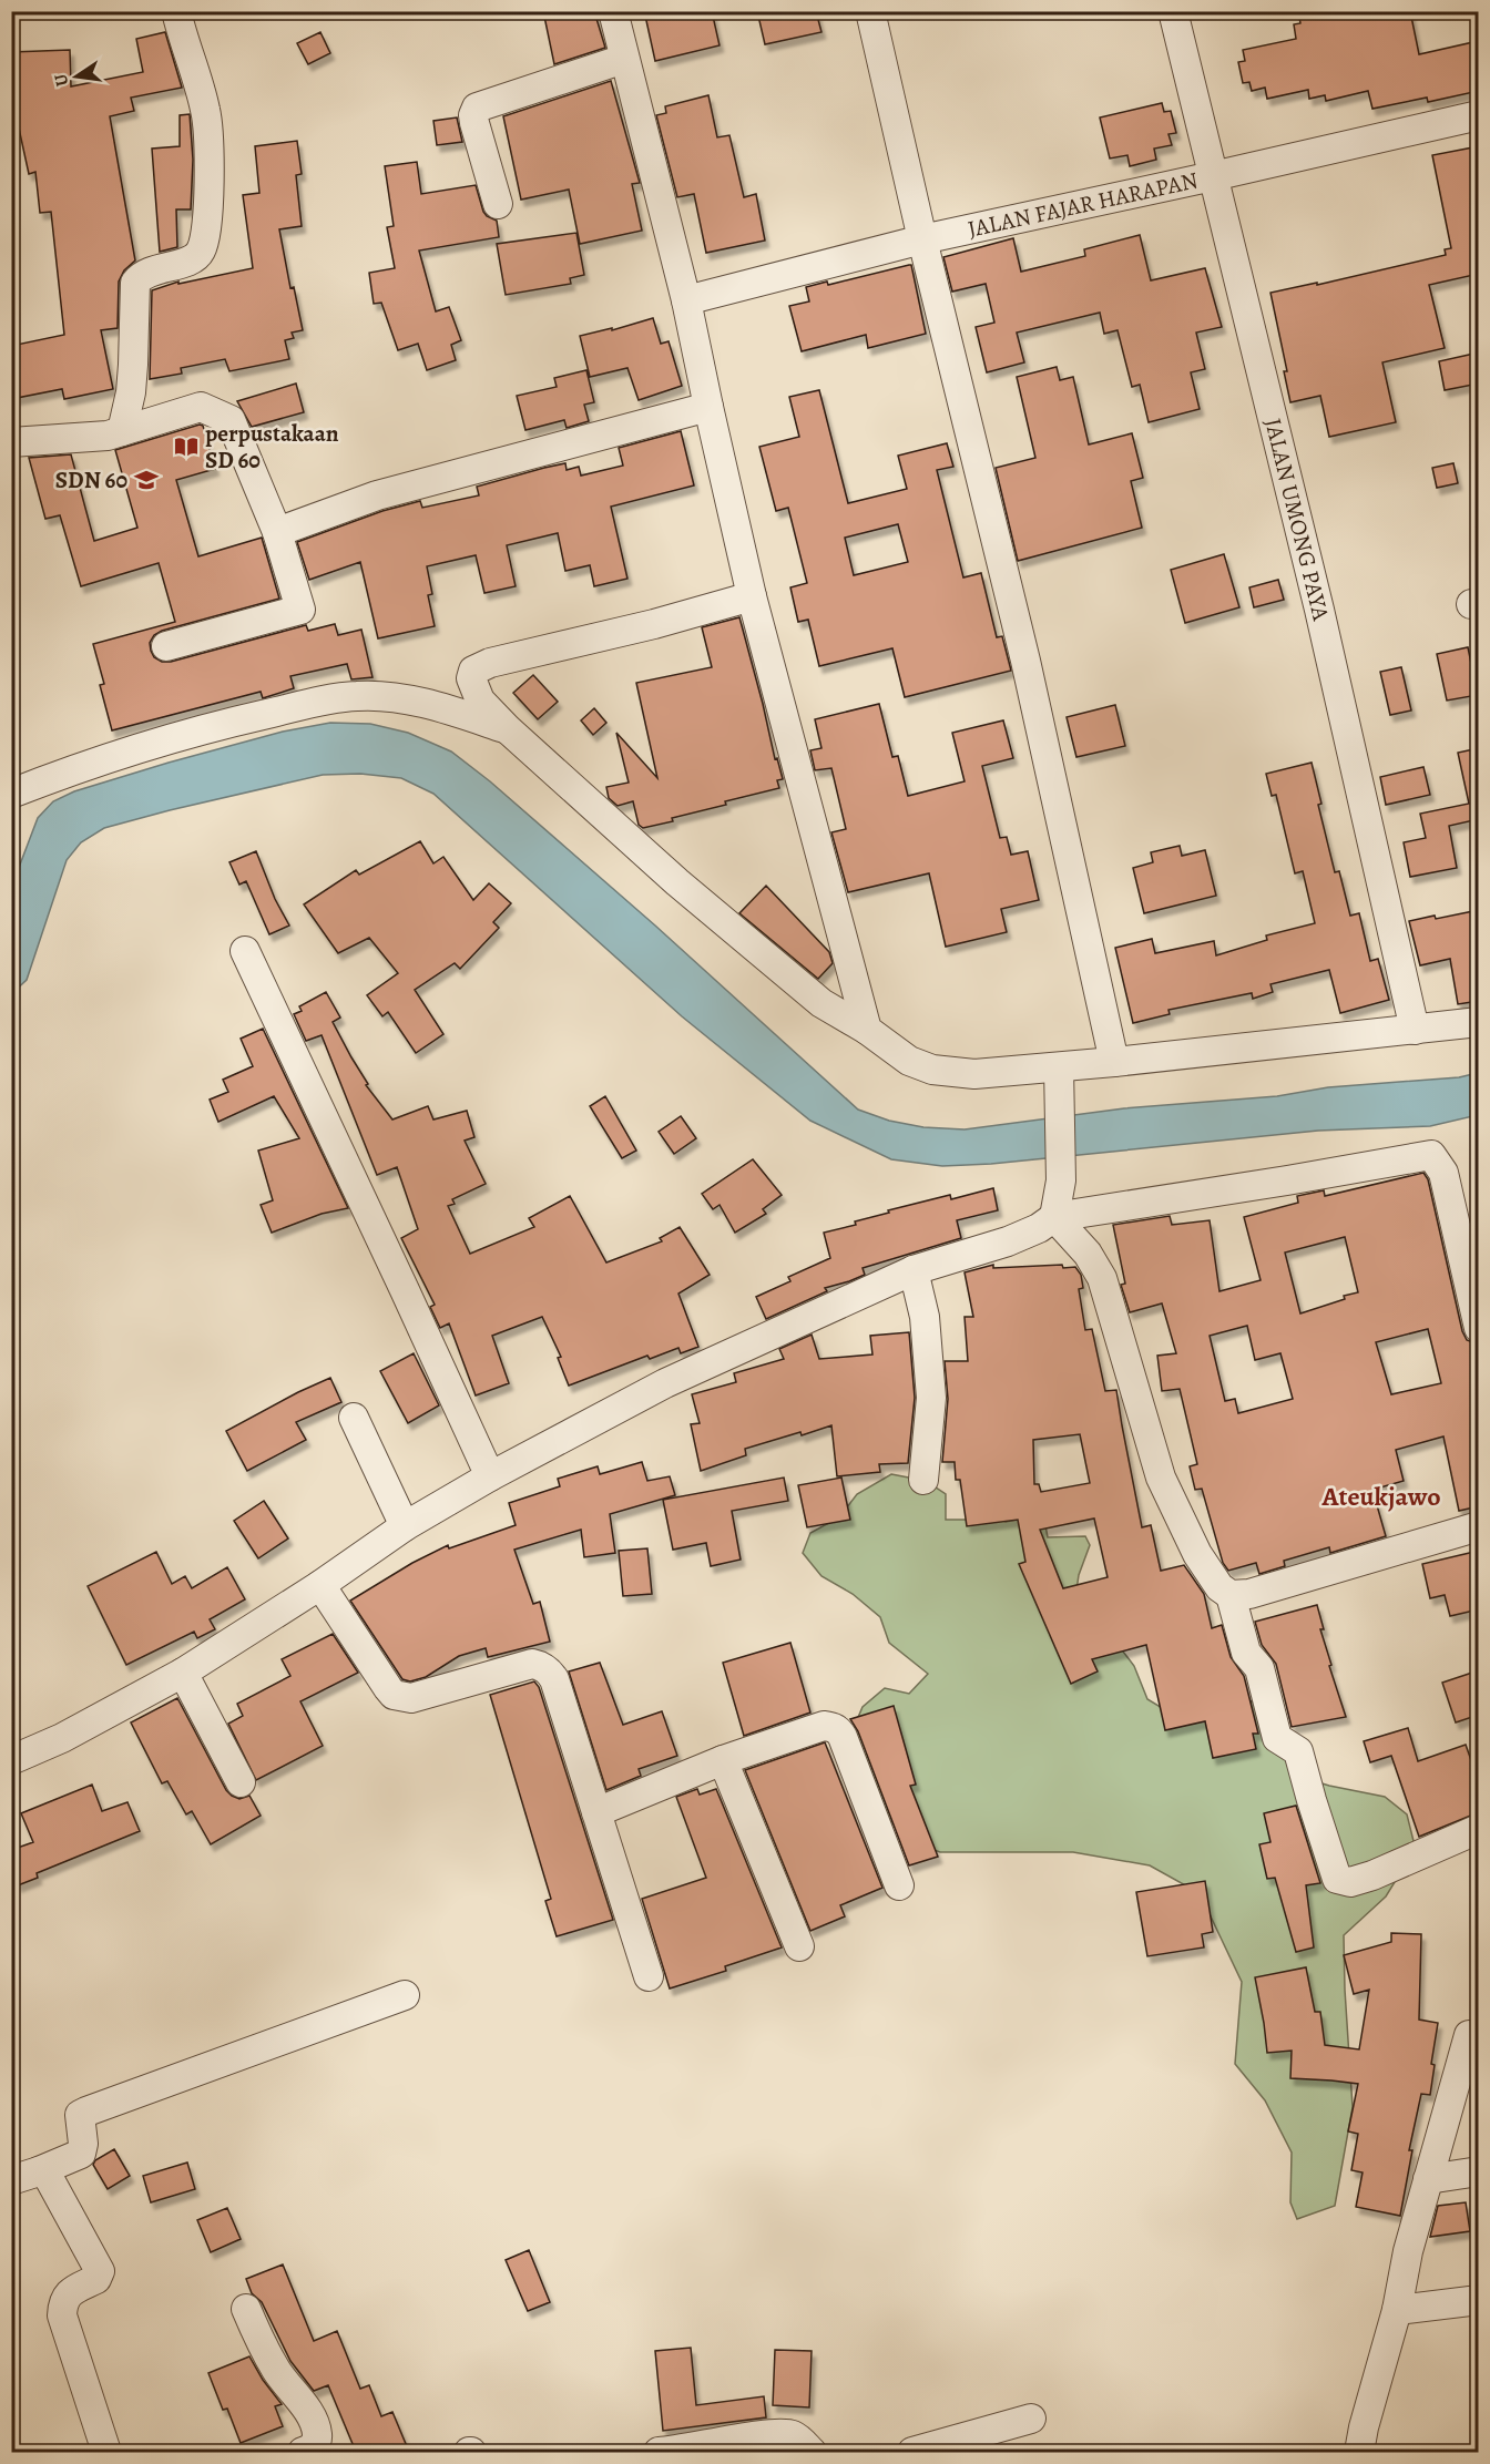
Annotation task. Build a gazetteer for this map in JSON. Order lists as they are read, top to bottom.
{
  "streets": {
    "street": ["JALAN FAJAR HARAPAN", "JALAN UMONG PAYA"]
  },
  "crossings": [
    ["JALAN FAJAR HARAPAN", "JALAN UMONG PAYA"]
  ],
  "districts": ["Ateukjawo"],
  "places": {
    "library": ["perpustakaan SD 60"],
    "school or university": ["SDN 60"]
  },
  "north": "left"
}
